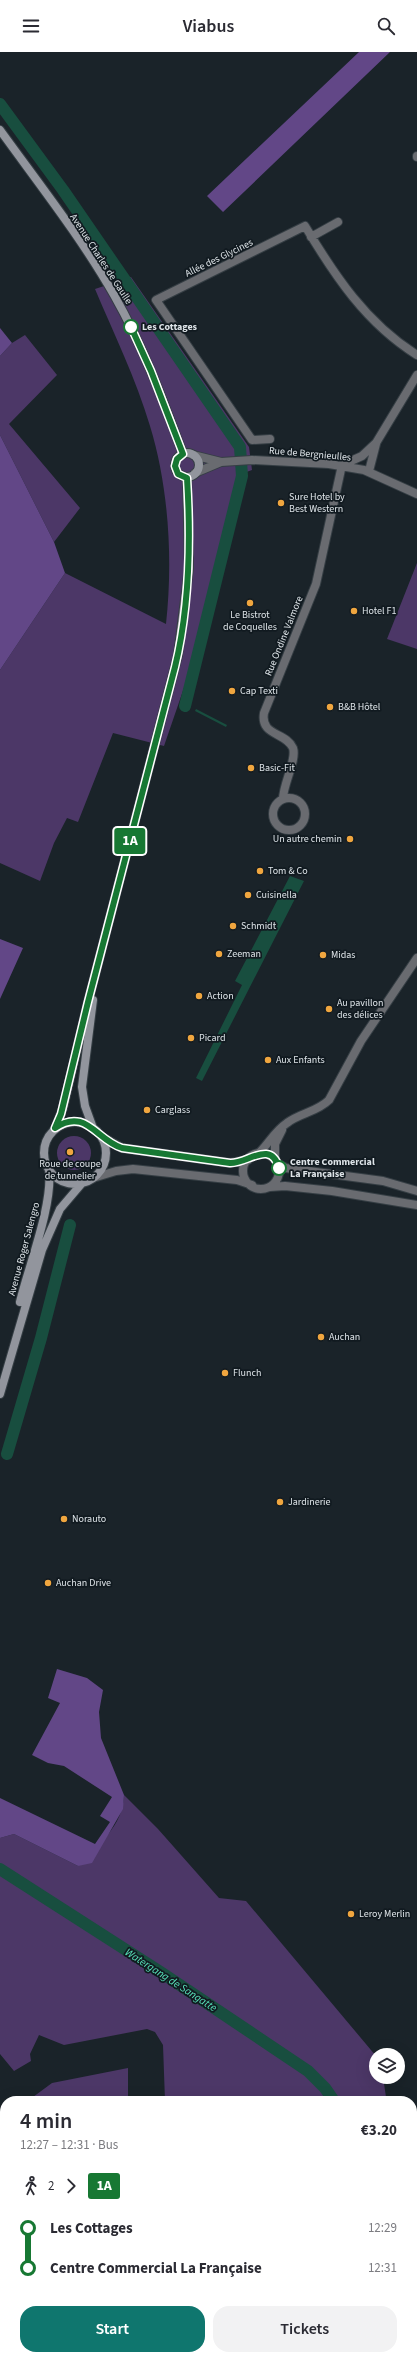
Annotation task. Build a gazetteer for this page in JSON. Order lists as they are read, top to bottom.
{
  "streets": {
    "main road": ["Avenue Charles de Gaulle", "Avenue Roger Salengro"],
    "street": ["Allée des Glycines", "Rue de Bergnieulles", "Rue Ondine Valmore"]
  },
  "crossings": [
    ["Avenue Charles de Gaulle", "Rue de Bergnieulles"],
    ["Rue de Bergnieulles", "Rue Ondine Valmore"]
  ],
  "water": ["Watergang de Sangatte"],
  "places": [
    "Les Cottages",
    "Sure Hotel by Best Western",
    "Le Bistrot de Coquelles",
    "Hotel F1",
    "Cap Texti",
    "B&B Hôtel",
    "Basic-Fit",
    "Un autre chemin",
    "Tom & Co",
    "Cuisinella",
    "Schmidt",
    "Zeeman",
    "Midas",
    "Action",
    "Au pavillon des délices",
    "Picard",
    "Aux Enfants",
    "Carglass",
    "Roue de coupe de tunnelier",
    "Centre Commercial La Française",
    "Auchan",
    "Flunch",
    "Jardinerie",
    "Norauto",
    "Auchan Drive",
    "Leroy Merlin"
  ],
  "lines": ["bus line 1A"],
  "page": {
    "header": "Viabus",
    "on_map": "1A",
    "heading": ["4 min", "12:27 – 12:31 · Bus", "€3.20"],
    "legs": ["2", "1A"],
    "list": [
      {
        "name": "Les Cottages",
        "value": "12:29"
      },
      {
        "name": "Centre Commercial La Française",
        "value": "12:31"
      }
    ],
    "buttons": ["Start", "Tickets"]
  }
}
